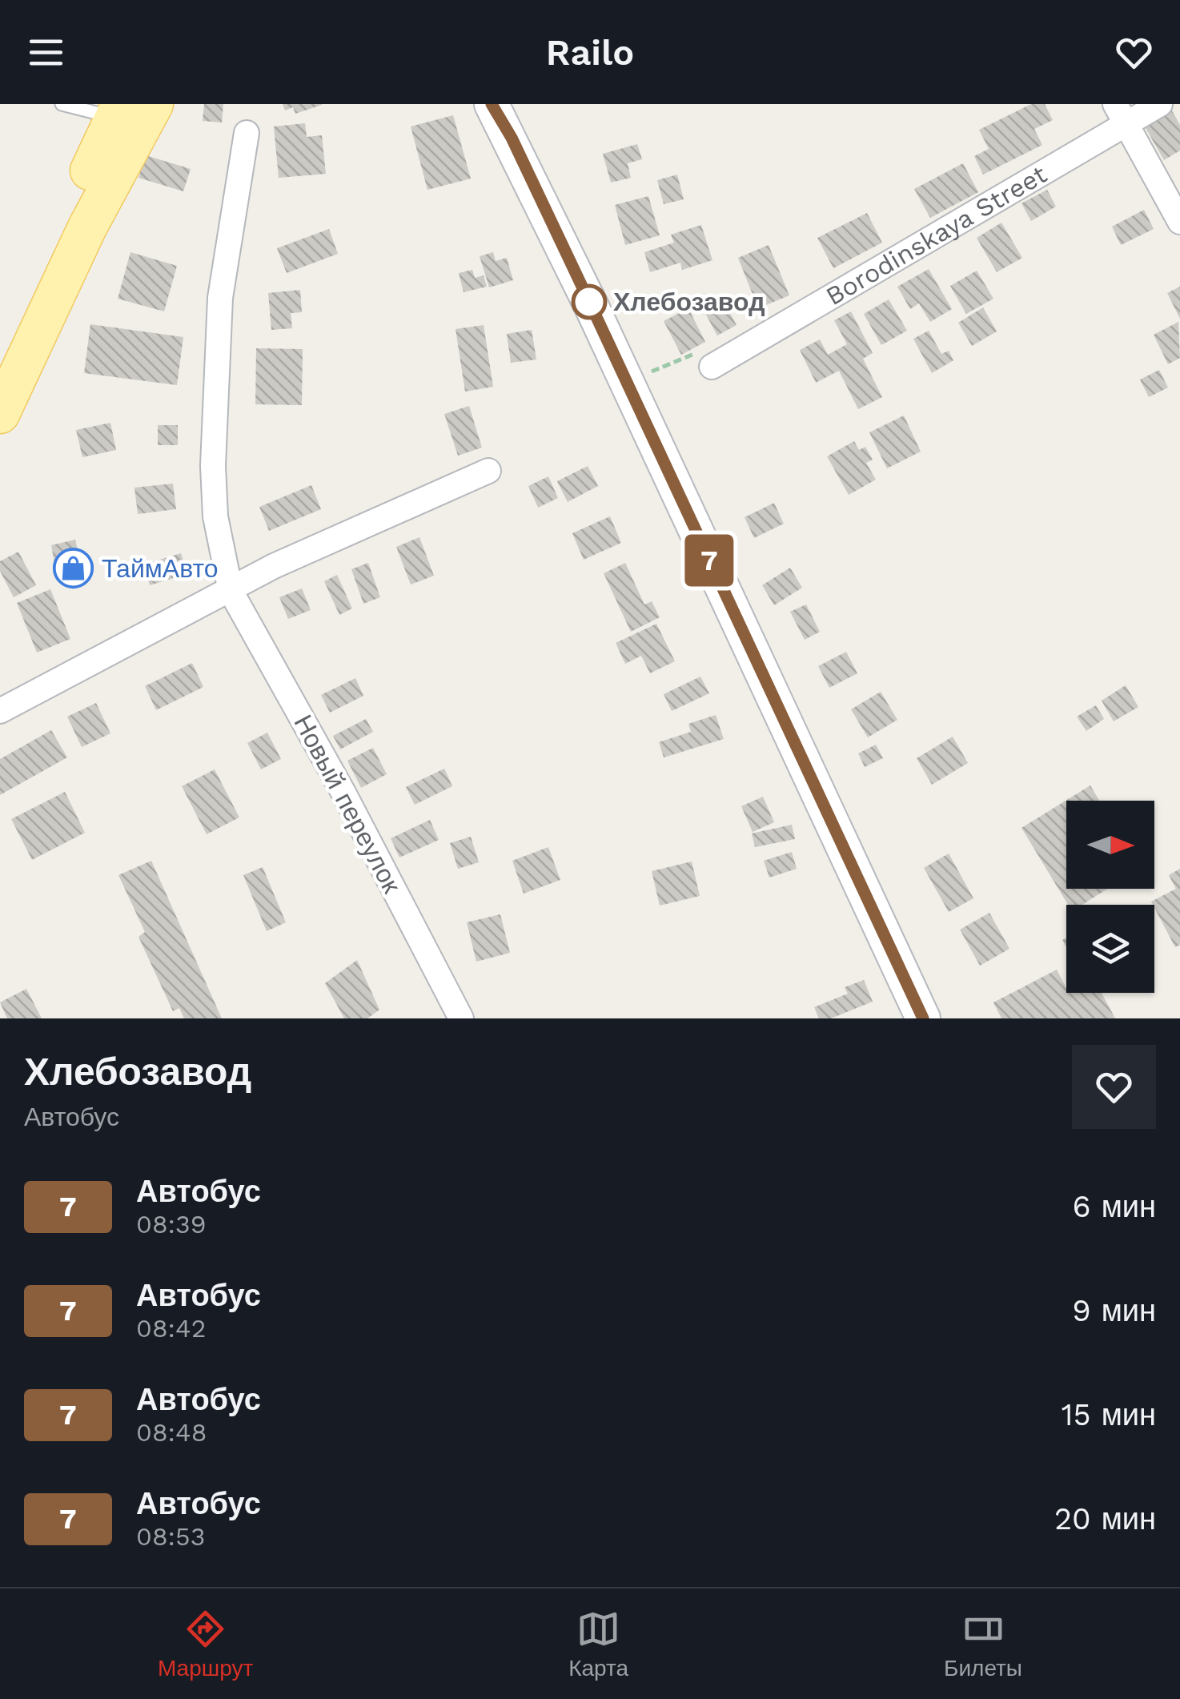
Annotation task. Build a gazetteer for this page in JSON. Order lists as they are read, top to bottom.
{
  "streets": {
    "street": ["Borodinskaya Street", "Новый переулок"]
  },
  "places": {
    "other": ["Хлебозавод"],
    "shop": ["ТаймАвто"]
  },
  "lines": ["bus line 7"],
  "north": "right",
  "page": {
    "header": "Railo",
    "on_map": "7",
    "heading": ["Хлебозавод", "Автобус"],
    "list": [
      {
        "mark": "7",
        "name": "Автобус",
        "note": "08:39",
        "value": "6 мин"
      },
      {
        "mark": "7",
        "name": "Автобус",
        "note": "08:42",
        "value": "9 мин"
      },
      {
        "mark": "7",
        "name": "Автобус",
        "note": "08:48",
        "value": "15 мин"
      },
      {
        "mark": "7",
        "name": "Автобус",
        "note": "08:53",
        "value": "20 мин"
      }
    ],
    "tabs": ["Маршрут", "Карта", "Билеты"]
  }
}
